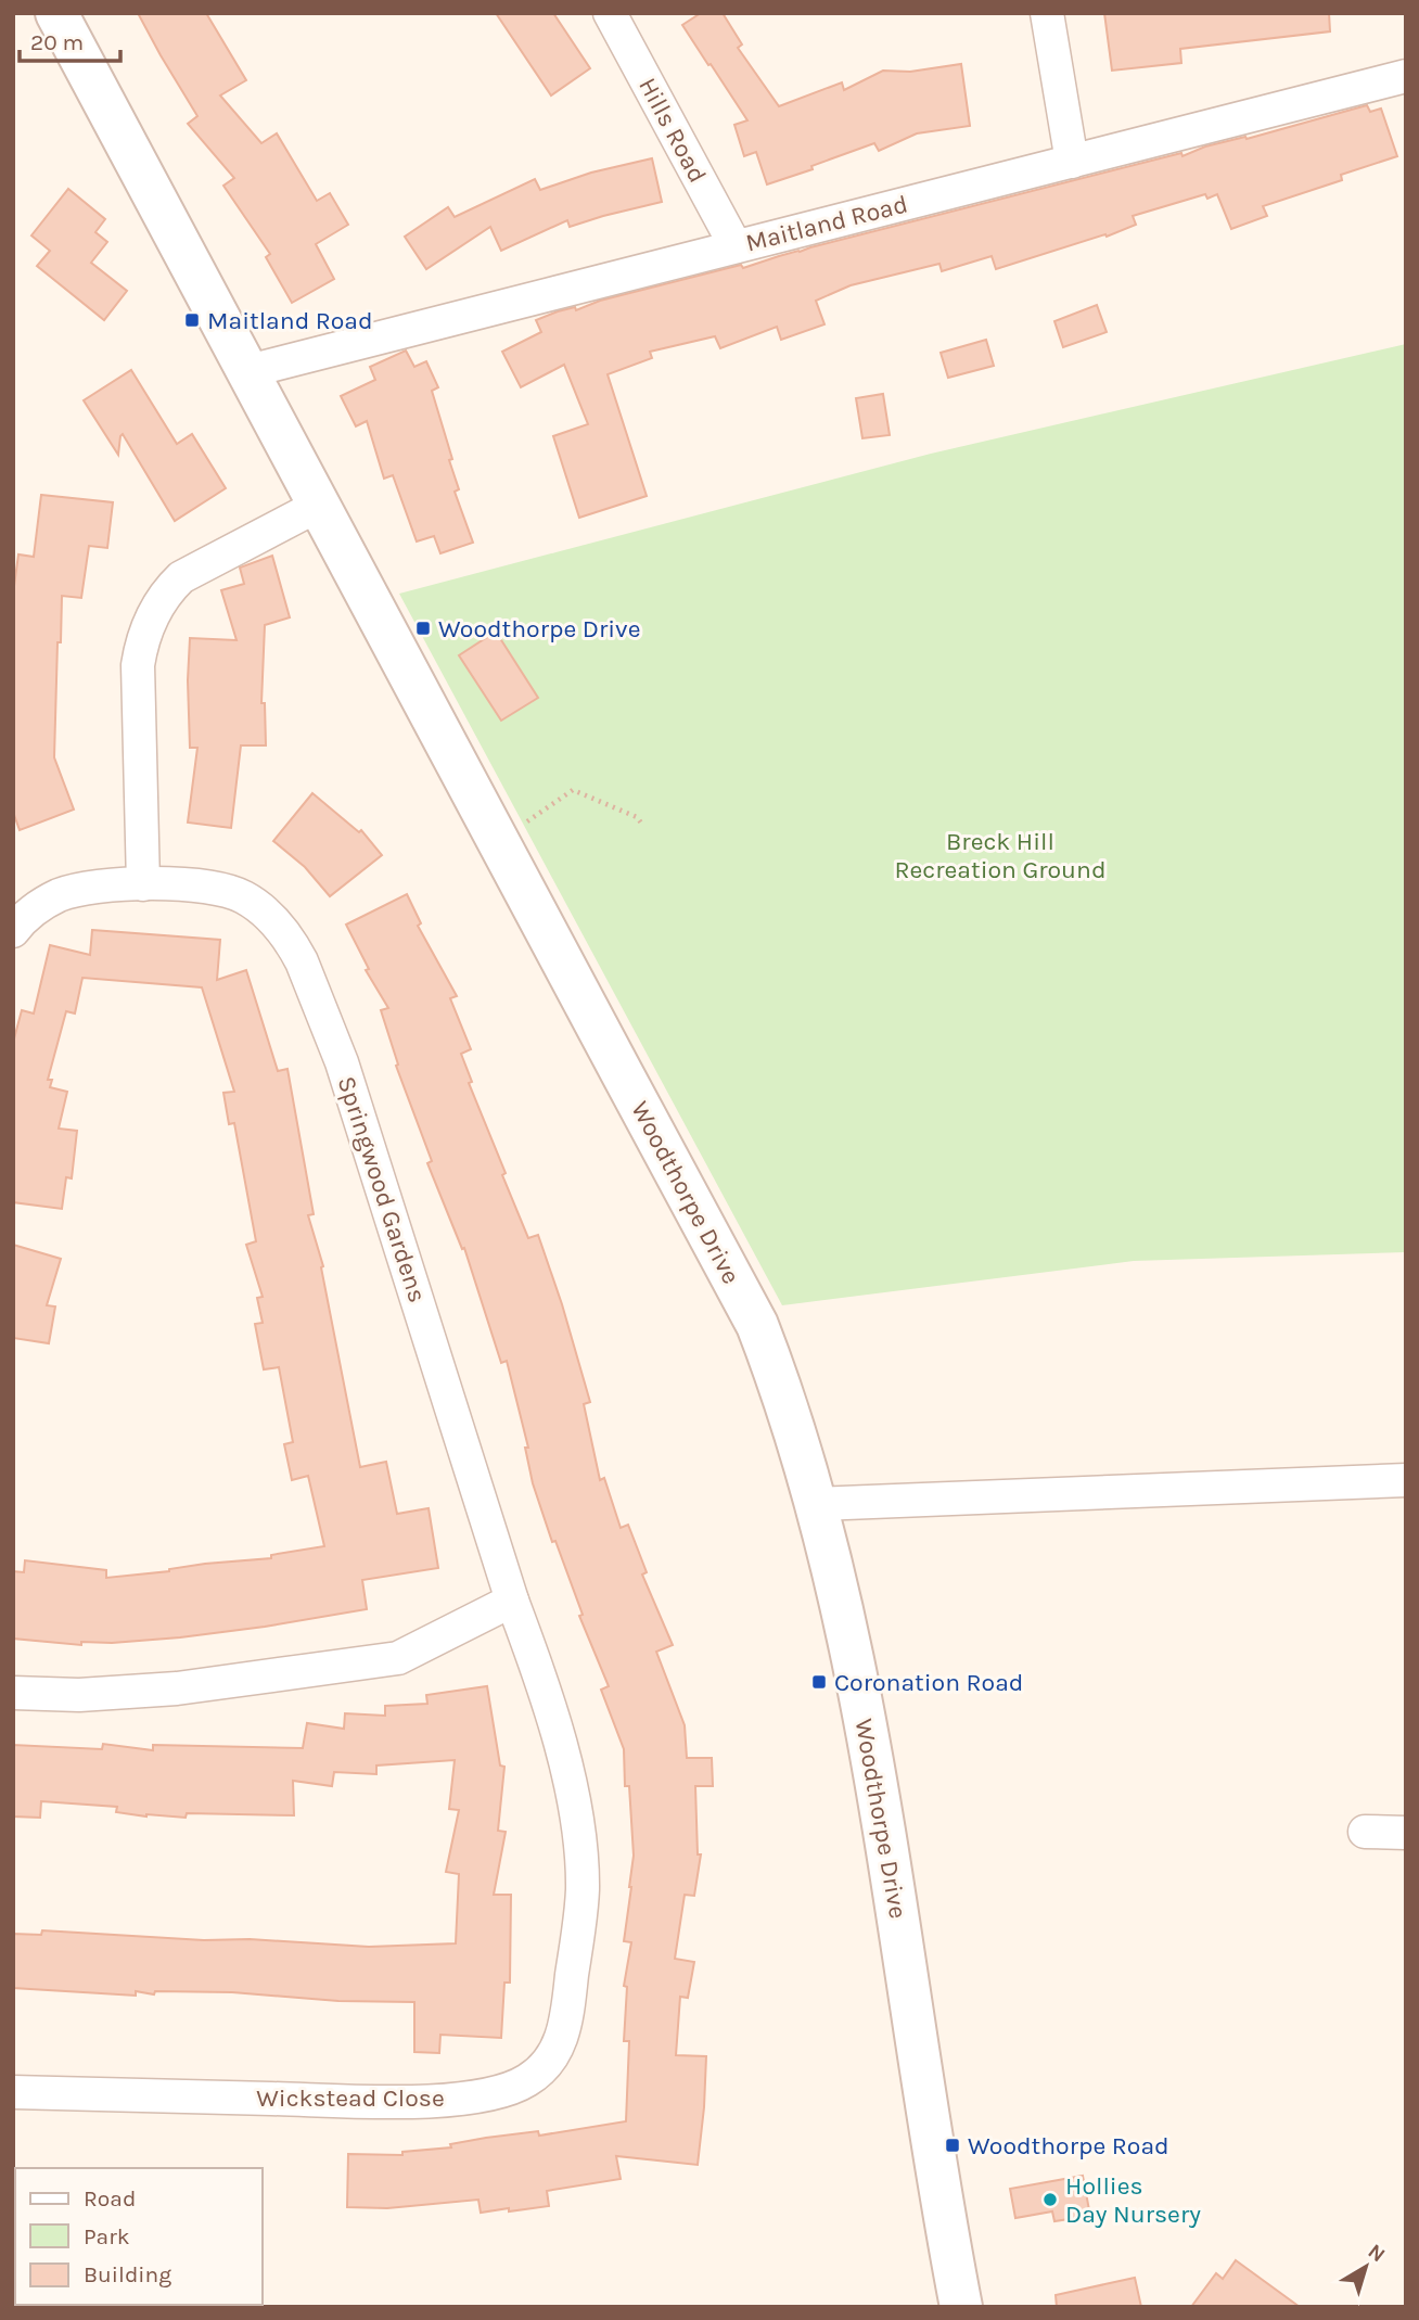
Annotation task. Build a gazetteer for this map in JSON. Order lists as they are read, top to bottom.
{
  "streets": {
    "street": [
      "Hills Road",
      "Maitland Road",
      "Springwood Gardens",
      "Woodthorpe Drive",
      "Wickstead Close"
    ]
  },
  "crossings": [
    ["Hills Road", "Maitland Road"],
    ["Maitland Road", "Woodthorpe Drive"],
    ["Springwood Gardens", "Wickstead Close"]
  ],
  "parks": ["Breck Hill Recreation Ground"],
  "places": {
    "transit": [
      "Maitland Road",
      "Woodthorpe Drive",
      "Coronation Road",
      "Woodthorpe Road"
    ],
    "other": ["Hollies Day Nursery"]
  },
  "legend": ["Road", "Park", "Building"],
  "scale_bar": "20 m",
  "north": "top right"
}
